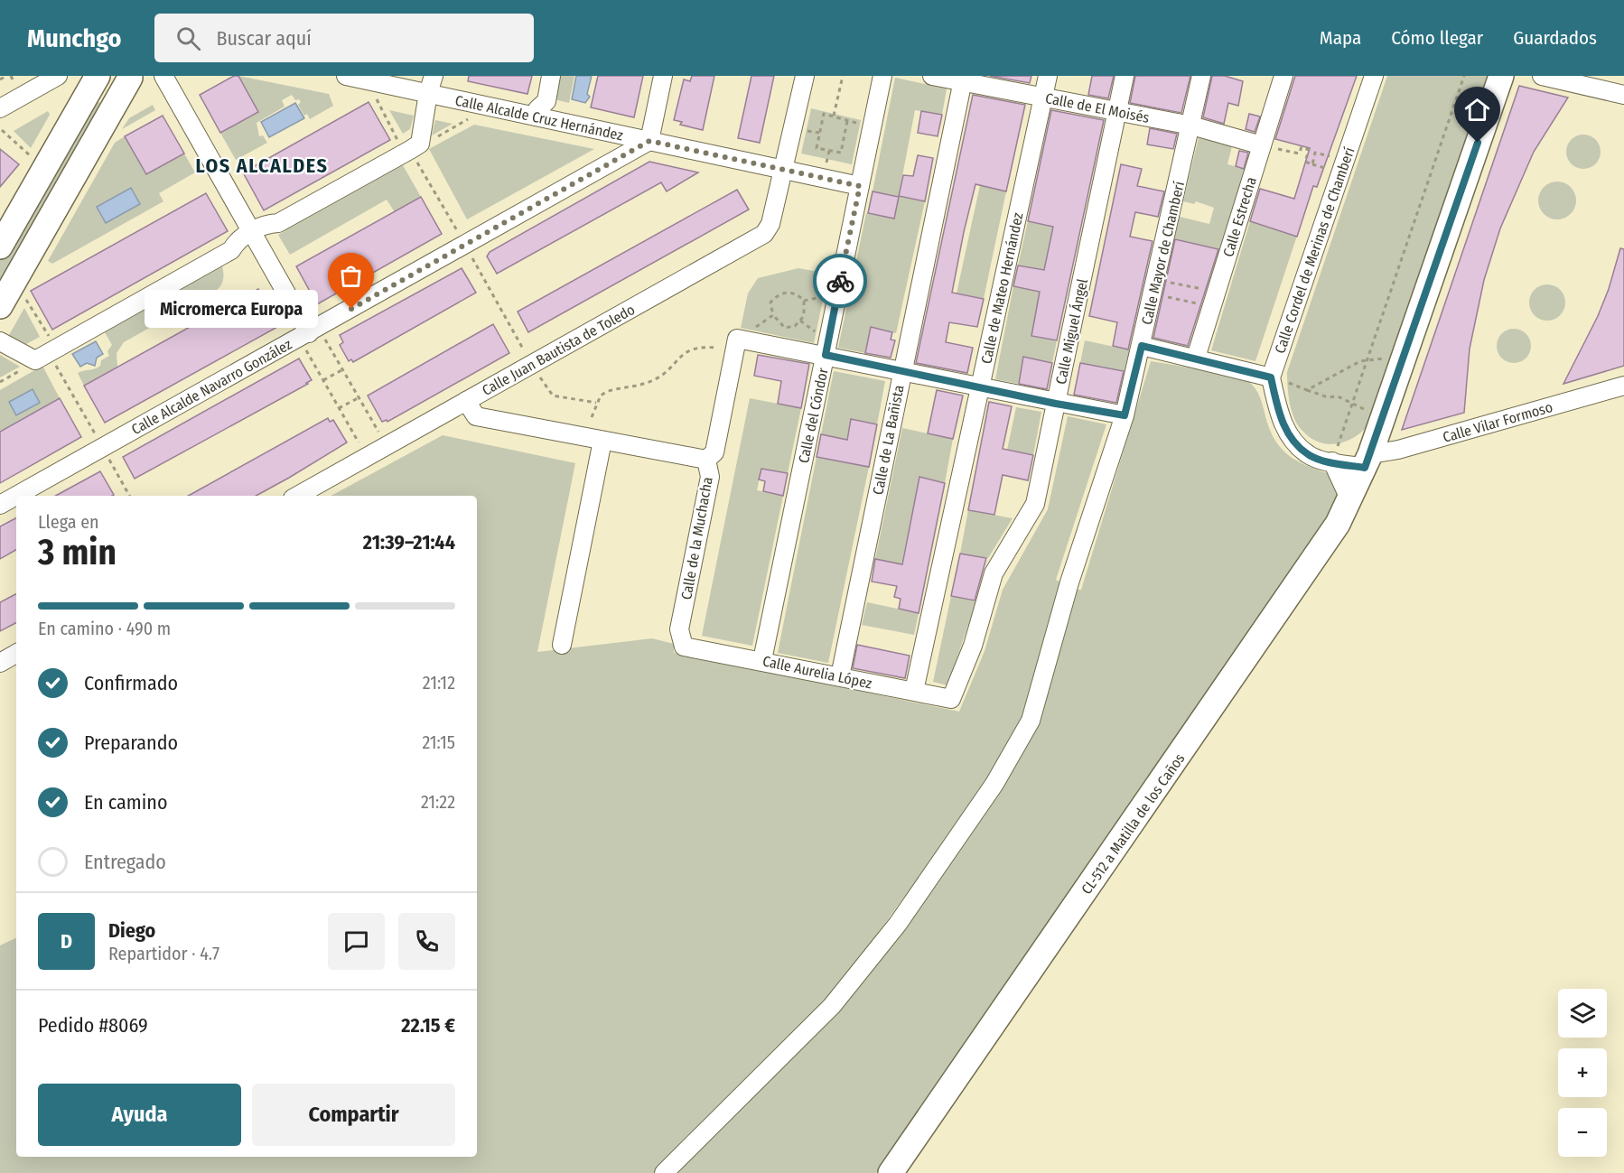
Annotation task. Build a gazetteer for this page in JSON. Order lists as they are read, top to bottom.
{
  "streets": {
    "main road": ["CL-512 a Matilla de los Caños"],
    "street": [
      "Calle de El Moisés",
      "Calle Alcalde Cruz Hernández",
      "Calle Estrecha",
      "Calle Cordel de Merinas de Chamberí",
      "Calle Mayor de Chamberí",
      "Calle de Mateo Hernández",
      "Calle Miguel Ángel",
      "Calle Juan Bautista de Toledo",
      "Calle Alcalde Navarro González",
      "Calle del Cóndor",
      "Calle Vilar Formoso",
      "Calle de La Bañista",
      "Calle de la Muchacha",
      "Calle Aurelia López"
    ]
  },
  "crossings": [
    ["Calle de El Moisés", "Calle Estrecha"],
    ["Calle de El Moisés", "Calle Mayor de Chamberí"],
    ["Calle de El Moisés", "Calle de Mateo Hernández"],
    ["Calle de El Moisés", "Calle Miguel Ángel"],
    ["Calle de El Moisés", "Calle de La Bañista"],
    ["Calle Alcalde Cruz Hernández", "Calle Juan Bautista de Toledo"],
    ["Calle Alcalde Cruz Hernández", "Calle Alcalde Navarro González"],
    ["Calle Alcalde Cruz Hernández", "Calle del Cóndor"],
    ["Calle de Mateo Hernández", "Calle Aurelia López"],
    ["Calle Miguel Ángel", "Calle Aurelia López"],
    ["Calle del Cóndor", "Calle Aurelia López"],
    ["Calle Vilar Formoso", "CL-512 a Matilla de los Caños"],
    ["Calle de La Bañista", "Calle Aurelia López"],
    ["Calle de la Muchacha", "Calle Aurelia López"]
  ],
  "districts": ["LOS ALCALDES"],
  "places": ["Micromerca Europa"],
  "page": {
    "header": "Munchgo",
    "search": "Buscar aquí",
    "nav": ["Mapa", "Cómo llegar", "Guardados"],
    "bubble": "Micromerca Europa",
    "heading": ["3 min", "Llega en", "21:39–21:44"],
    "panel": [
      "Diego",
      "Repartidor · 4.7",
      "Pedido #8069",
      "22.15 €"
    ],
    "bar": "En camino · 490 m",
    "list": [
      ["Confirmado", "21:12"],
      ["Preparando", "21:15"],
      ["En camino", "21:22"],
      "Entregado"
    ],
    "round": "D",
    "map_buttons": ["+", "−"],
    "buttons": ["Ayuda", "Compartir"]
  }
}
